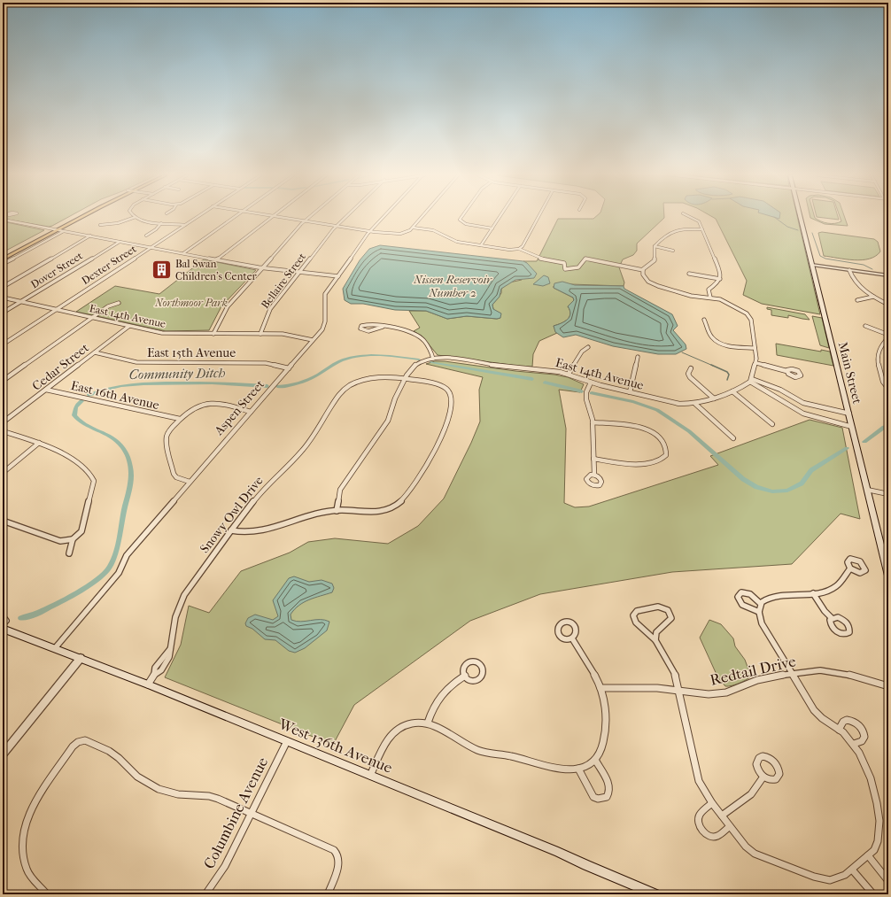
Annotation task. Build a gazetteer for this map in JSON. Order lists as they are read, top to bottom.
{
  "streets": {
    "main road": ["Main Street", "West 136th Avenue"],
    "street": [
      "Dexter Street",
      "Dover Street",
      "Bellaire Street",
      "East 14th Avenue",
      "East 15th Avenue",
      "Cedar Street",
      "East 16th Avenue",
      "Aspen Street",
      "Snowy Owl Drive",
      "Redtail Drive",
      "Columbine Avenue"
    ]
  },
  "crossings": [
    ["Dexter Street", "East 14th Avenue"],
    ["Dover Street", "East 14th Avenue"],
    ["Bellaire Street", "East 14th Avenue"],
    ["East 14th Avenue", "Cedar Street"],
    ["East 14th Avenue", "Aspen Street"],
    ["East 14th Avenue", "Snowy Owl Drive"],
    ["East 15th Avenue", "Cedar Street"],
    ["East 15th Avenue", "Aspen Street"],
    ["Cedar Street", "East 16th Avenue"],
    ["Aspen Street", "West 136th Avenue"],
    ["Snowy Owl Drive", "West 136th Avenue"],
    ["West 136th Avenue", "Columbine Avenue"]
  ],
  "water": ["Nissen Reservoir Number 2", "Community Ditch"],
  "parks": ["Northmoor Park"],
  "places": {
    "building": ["Bal Swan Children's Center"]
  }
}
